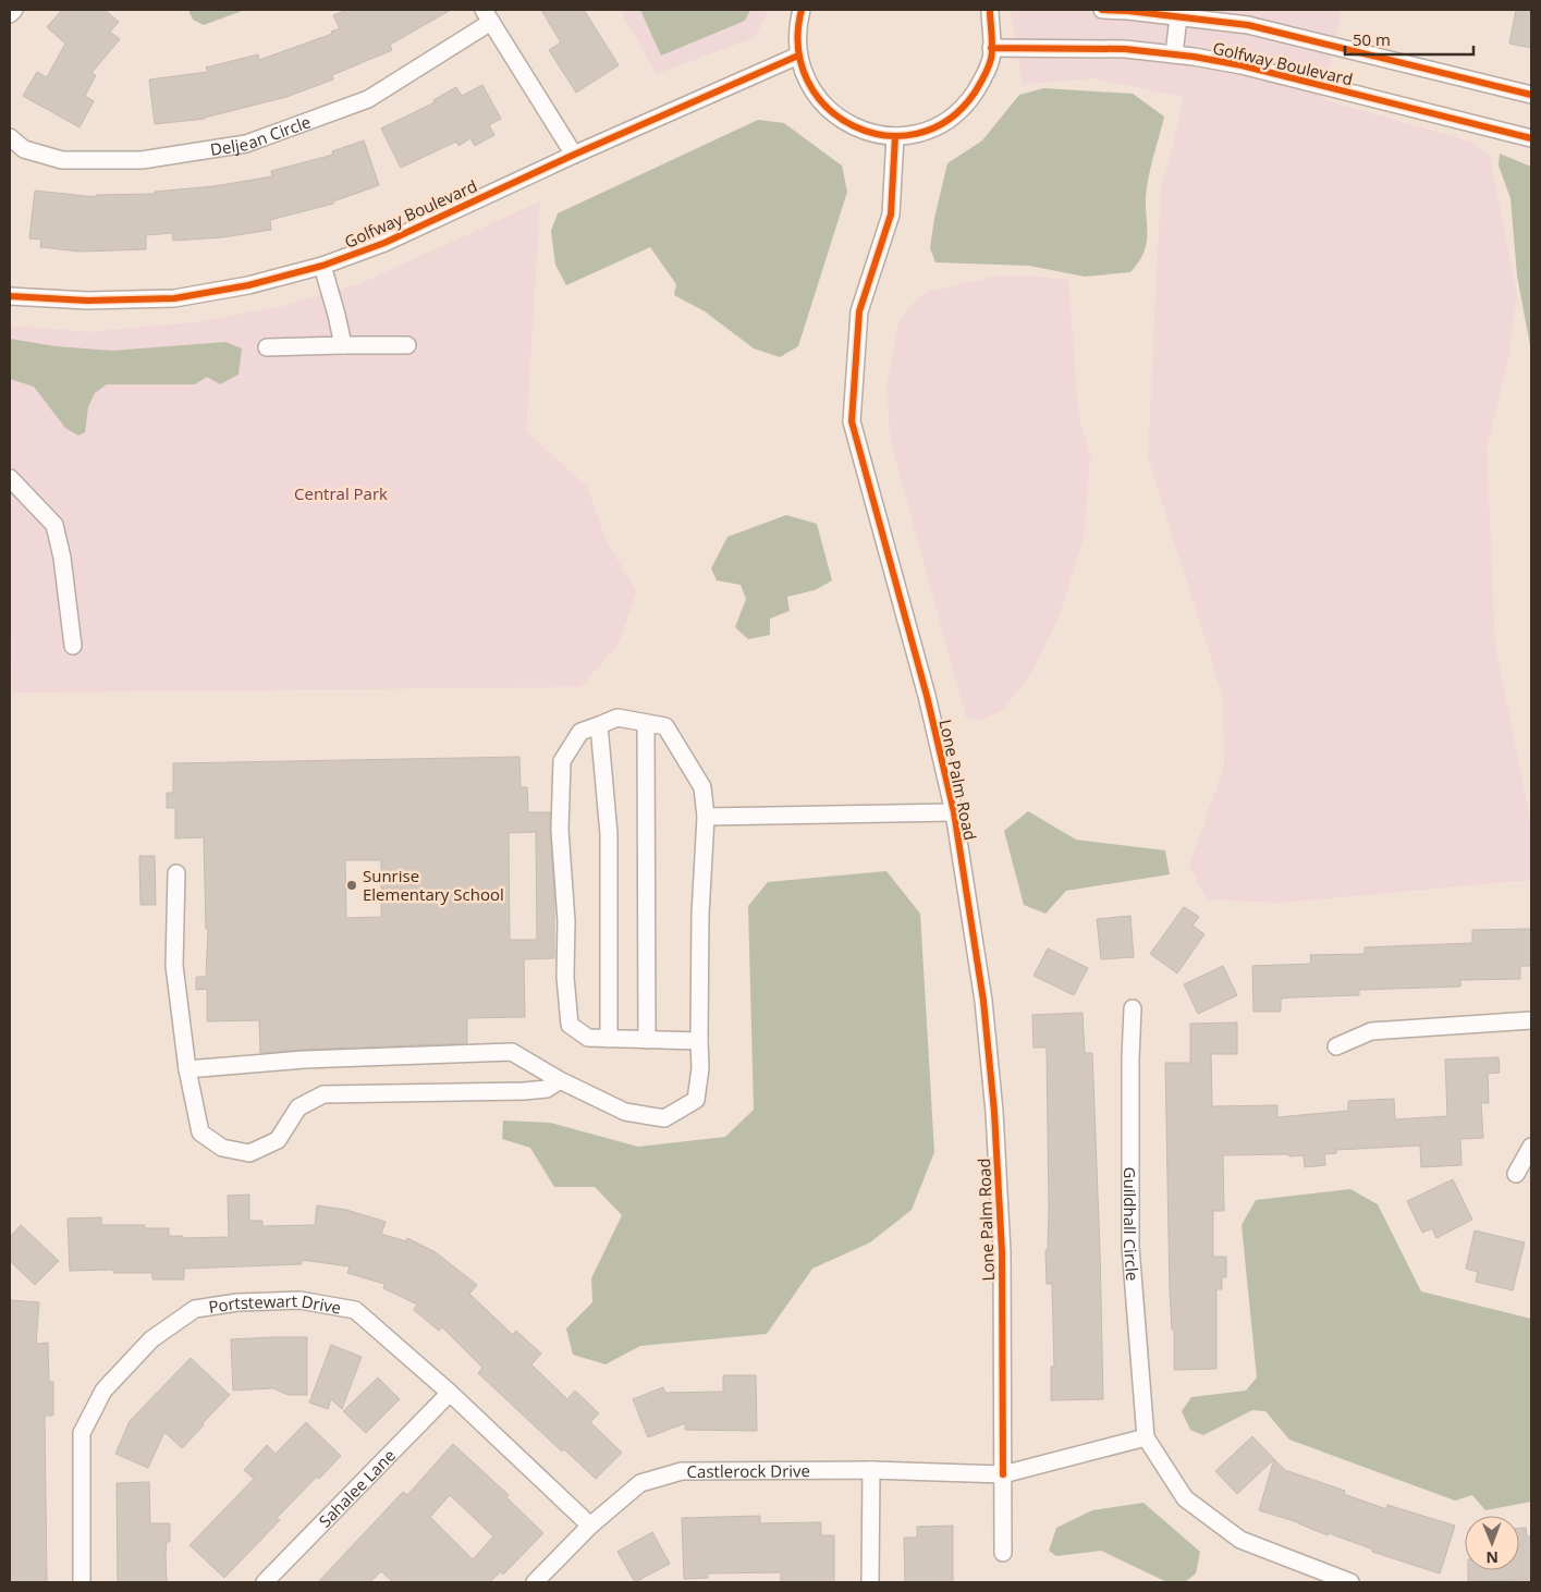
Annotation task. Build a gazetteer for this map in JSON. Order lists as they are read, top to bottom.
{
  "streets": {
    "street": [
      "Golfway Boulevard",
      "Deljean Circle",
      "Lone Palm Road",
      "Guildhall Circle",
      "Portstewart Drive",
      "Castlerock Drive",
      "Sahalee Lane"
    ]
  },
  "crossings": [
    ["Golfway Boulevard", "Deljean Circle"],
    ["Lone Palm Road", "Castlerock Drive"],
    ["Portstewart Drive", "Castlerock Drive"],
    ["Portstewart Drive", "Sahalee Lane"]
  ],
  "parks": ["Central Park"],
  "places": ["Sunrise Elementary School"],
  "scale_bar": "50 m",
  "north": "bottom"
}
